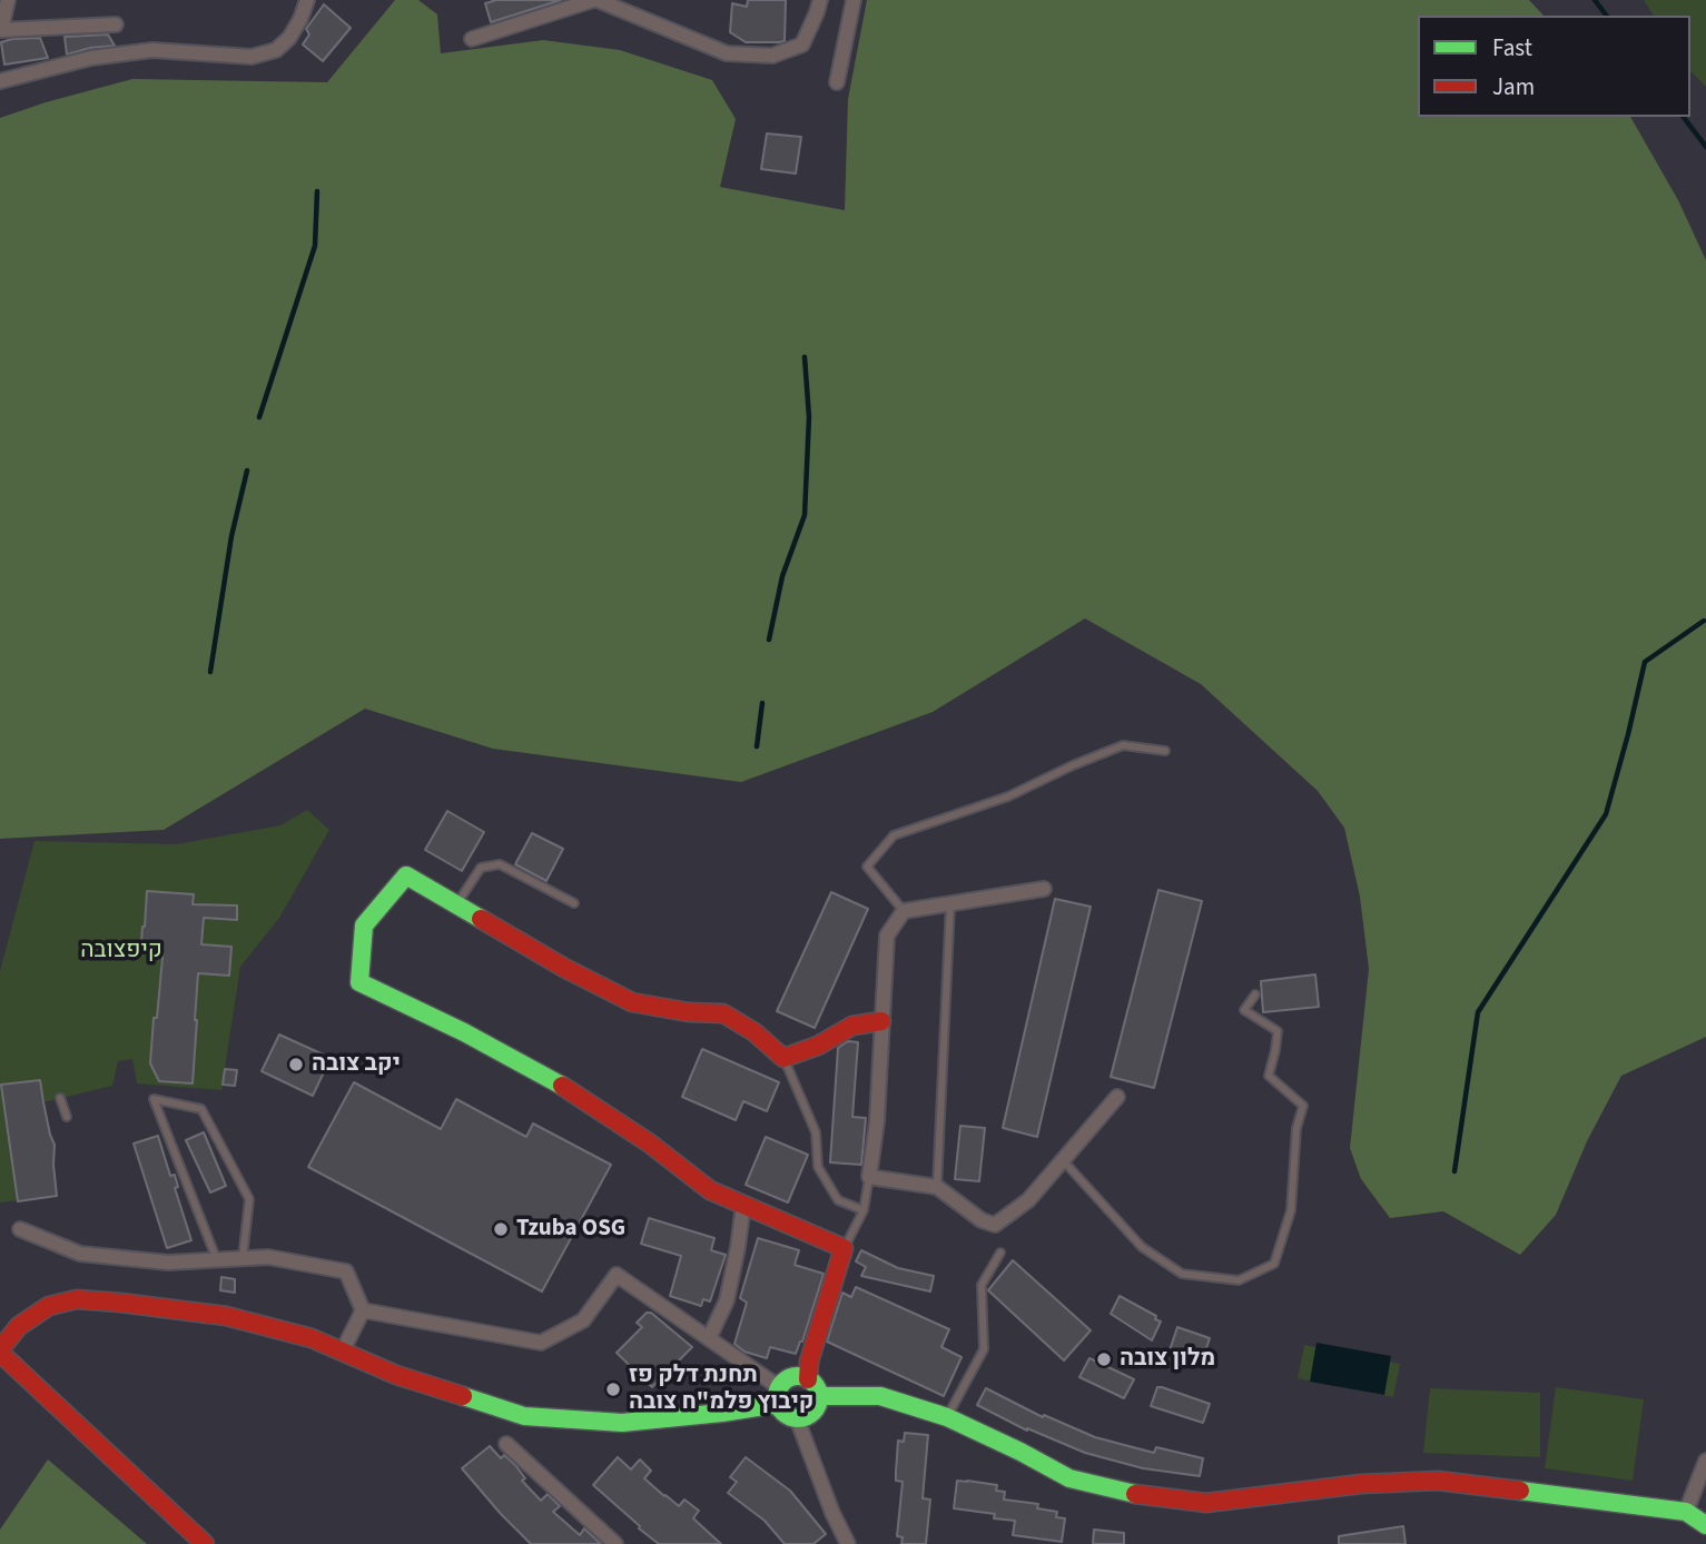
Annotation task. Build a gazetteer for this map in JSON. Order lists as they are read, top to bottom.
{
  "parks": ["קיפצובה"],
  "places": [
    "יקב צובה",
    "Tzuba OSG",
    "מלון צובה",
    "תחנת דלק פז קיבוץ פלמ\"ח צובה"
  ],
  "legend": ["Fast", "Jam"]
}
